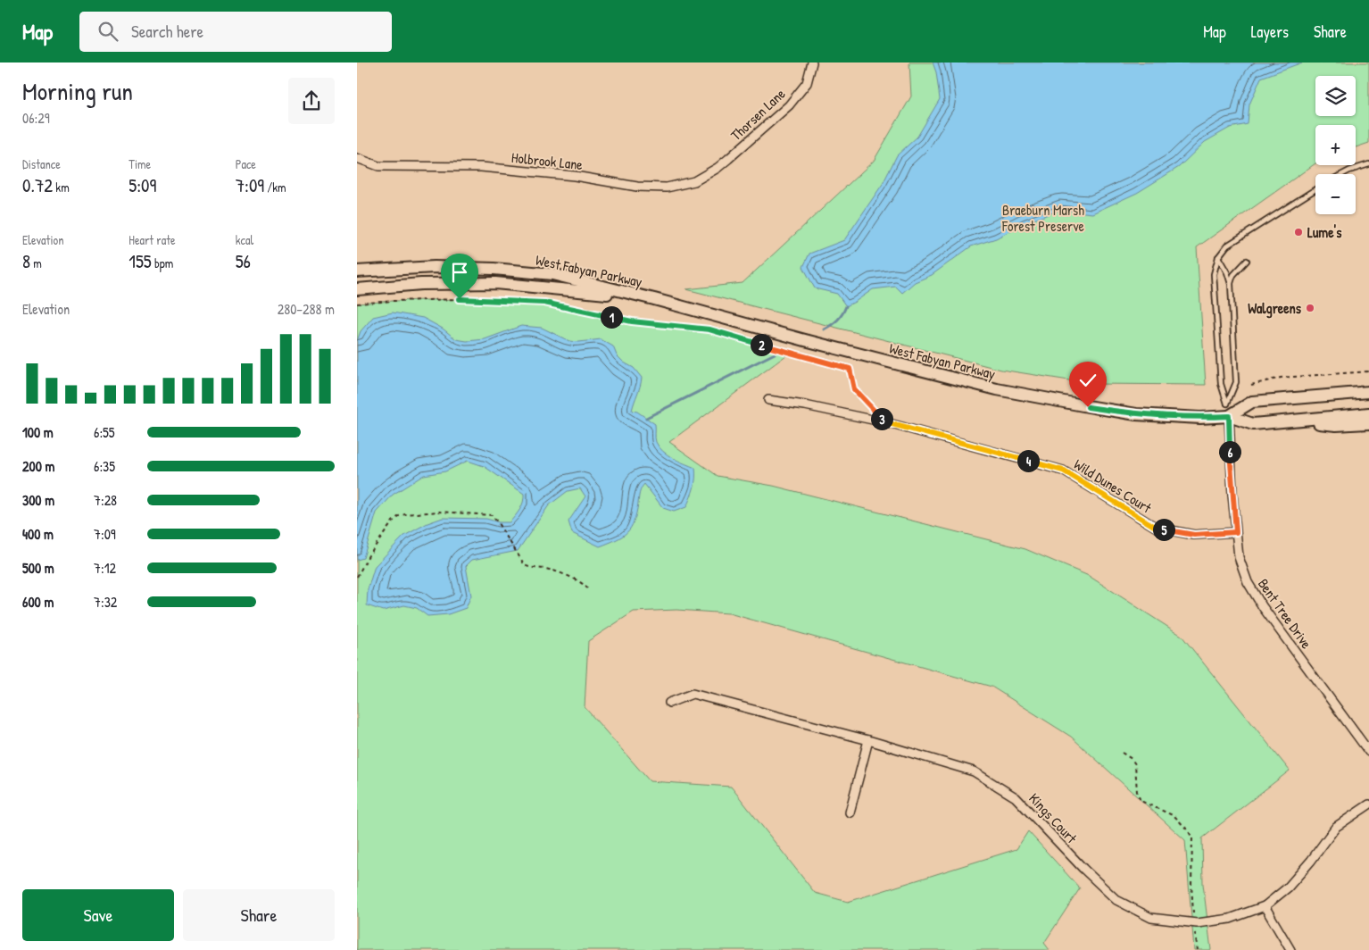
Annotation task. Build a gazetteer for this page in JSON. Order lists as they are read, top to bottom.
{
  "streets": {
    "main road": ["West Fabyan Parkway"],
    "street": [
      "Thorsen Lane",
      "Holbrook Lane",
      "Wild Dunes Court",
      "Bent Tree Drive",
      "Kings Court"
    ]
  },
  "crossings": [
    ["Thorsen Lane", "Holbrook Lane"],
    ["West Fabyan Parkway", "Bent Tree Drive"],
    ["Wild Dunes Court", "Bent Tree Drive"]
  ],
  "parks": ["Braeburn Marsh Forest Preserve"],
  "places": ["Lume's", "Walgreens"],
  "page": {
    "header": "Map",
    "search": "Search here",
    "nav": ["Map", "Layers", "Share"],
    "heading": ["Morning run", "06:29"],
    "map_buttons": ["+", "−"],
    "stats": [
      ["Distance", "0.72 km"],
      ["Time", "5:09"],
      ["Pace", "7:09 /km"],
      ["Elevation", "8 m"],
      ["Heart rate", "155 bpm"],
      ["kcal", "56"]
    ],
    "chart": ["Elevation", "280–288 m"],
    "pins": [
      "1",
      "2",
      "3",
      "6",
      "4",
      "5"
    ],
    "list": [
      {
        "name": "100 m",
        "note": "6:55"
      },
      {
        "name": "200 m",
        "note": "6:35"
      },
      {
        "name": "300 m",
        "note": "7:28"
      },
      {
        "name": "400 m",
        "note": "7:09"
      },
      {
        "name": "500 m",
        "note": "7:12"
      },
      {
        "name": "600 m",
        "note": "7:32"
      }
    ],
    "buttons": ["Save", "Share"]
  }
}
